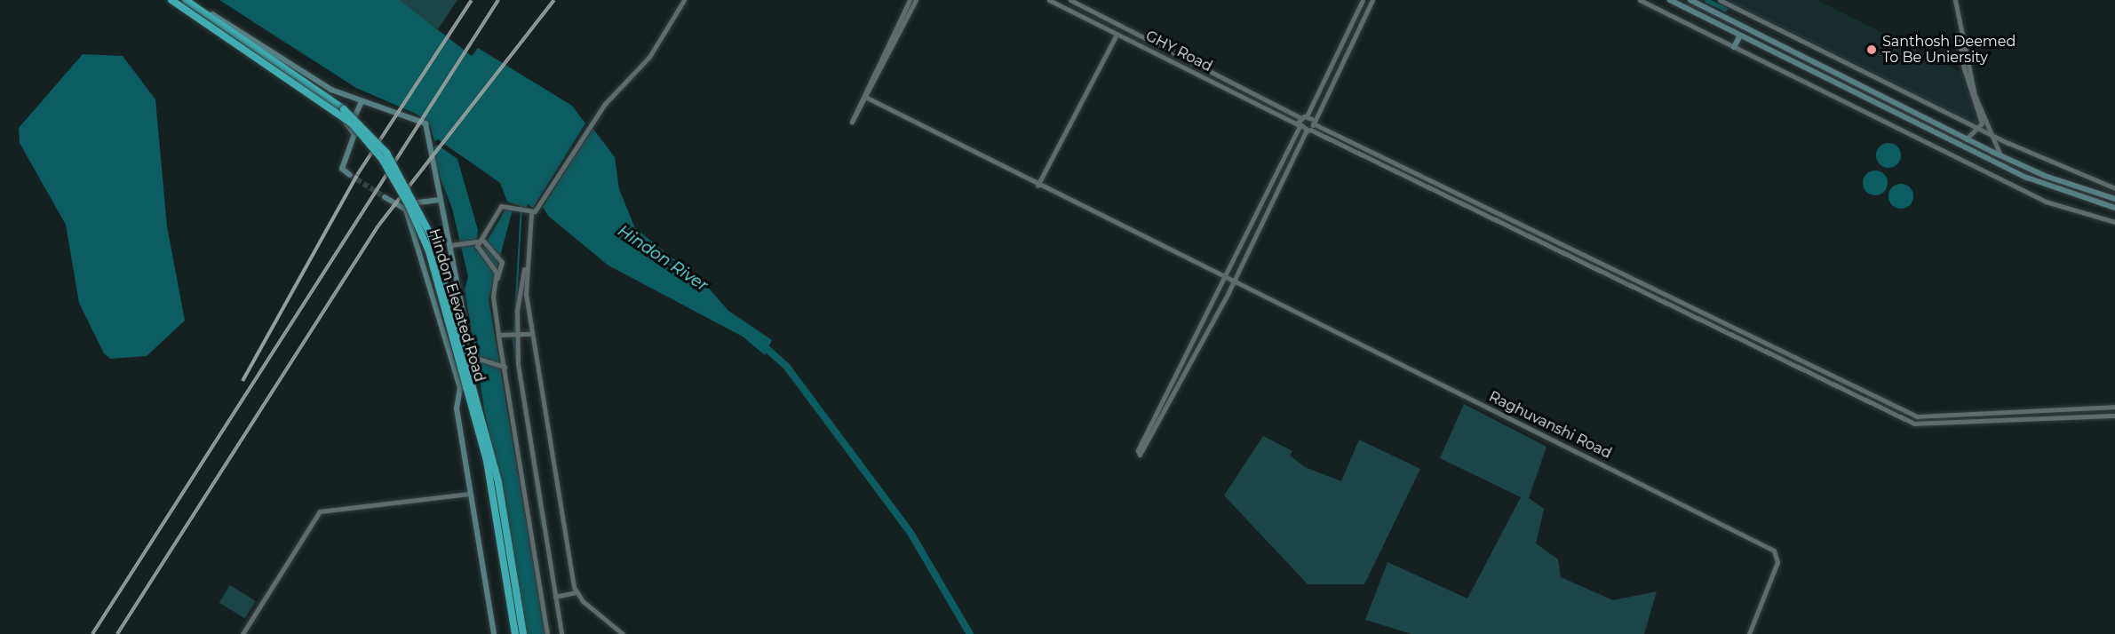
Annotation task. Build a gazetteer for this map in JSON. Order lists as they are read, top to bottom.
{
  "streets": {
    "highway": ["Hindon Elevated Road"],
    "street": ["GHY Road", "Raghuvanshi Road"]
  },
  "water": ["Hindon River"],
  "places": ["Santhosh Deemed To Be Uniersity"]
}
